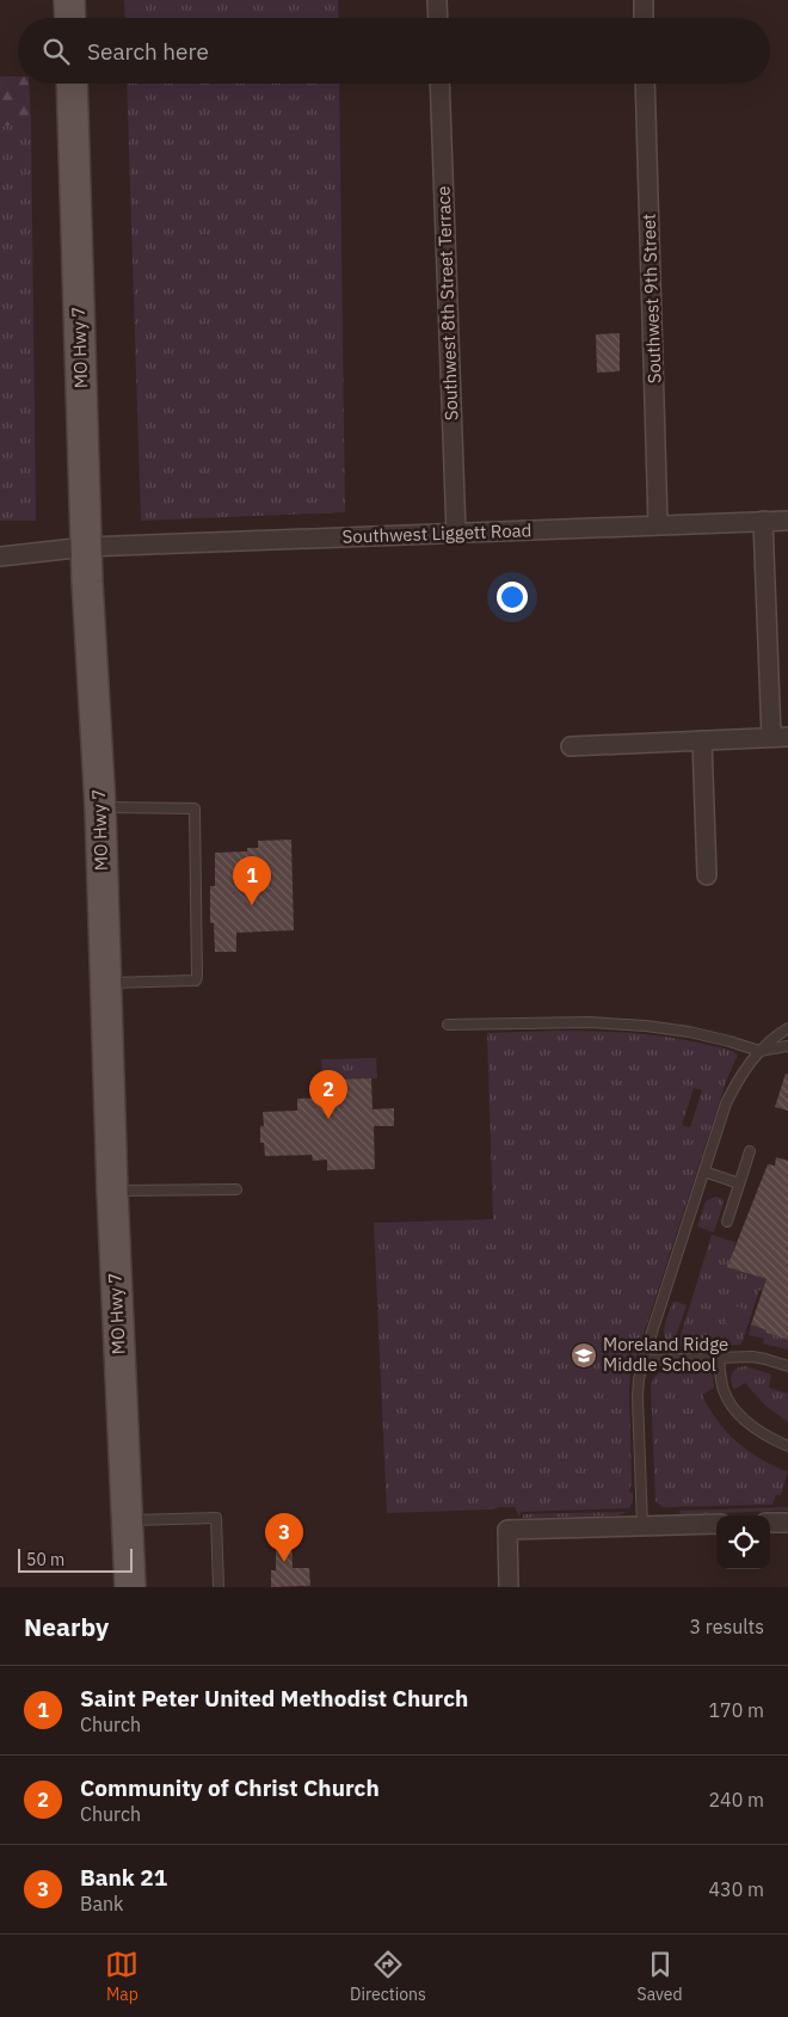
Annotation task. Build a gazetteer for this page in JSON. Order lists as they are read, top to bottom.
{
  "streets": {
    "main road": ["MO Hwy 7"],
    "street": ["Southwest 9th Street", "Southwest 8th Street Terrace", "Southwest Liggett Road"]
  },
  "crossings": [
    ["Southwest 9th Street", "Southwest Liggett Road"],
    ["Southwest 8th Street Terrace", "Southwest Liggett Road"],
    ["MO Hwy 7", "Southwest Liggett Road"]
  ],
  "places": {
    "school or university": ["Moreland Ridge Middle School"]
  },
  "scale_bar": "50 m",
  "page": {
    "search": "Search here",
    "pins": ["1", "2", "3"],
    "scale": "50 m",
    "heading": ["Nearby", "3 results"],
    "list": [
      {
        "mark": "1",
        "name": "Saint Peter United Methodist Church",
        "note": "Church",
        "value": "170 m"
      },
      {
        "mark": "2",
        "name": "Community of Christ Church",
        "note": "Church",
        "value": "240 m"
      },
      {
        "mark": "3",
        "name": "Bank 21",
        "note": "Bank",
        "value": "430 m"
      }
    ],
    "nav": ["Map", "Directions", "Saved"]
  }
}
